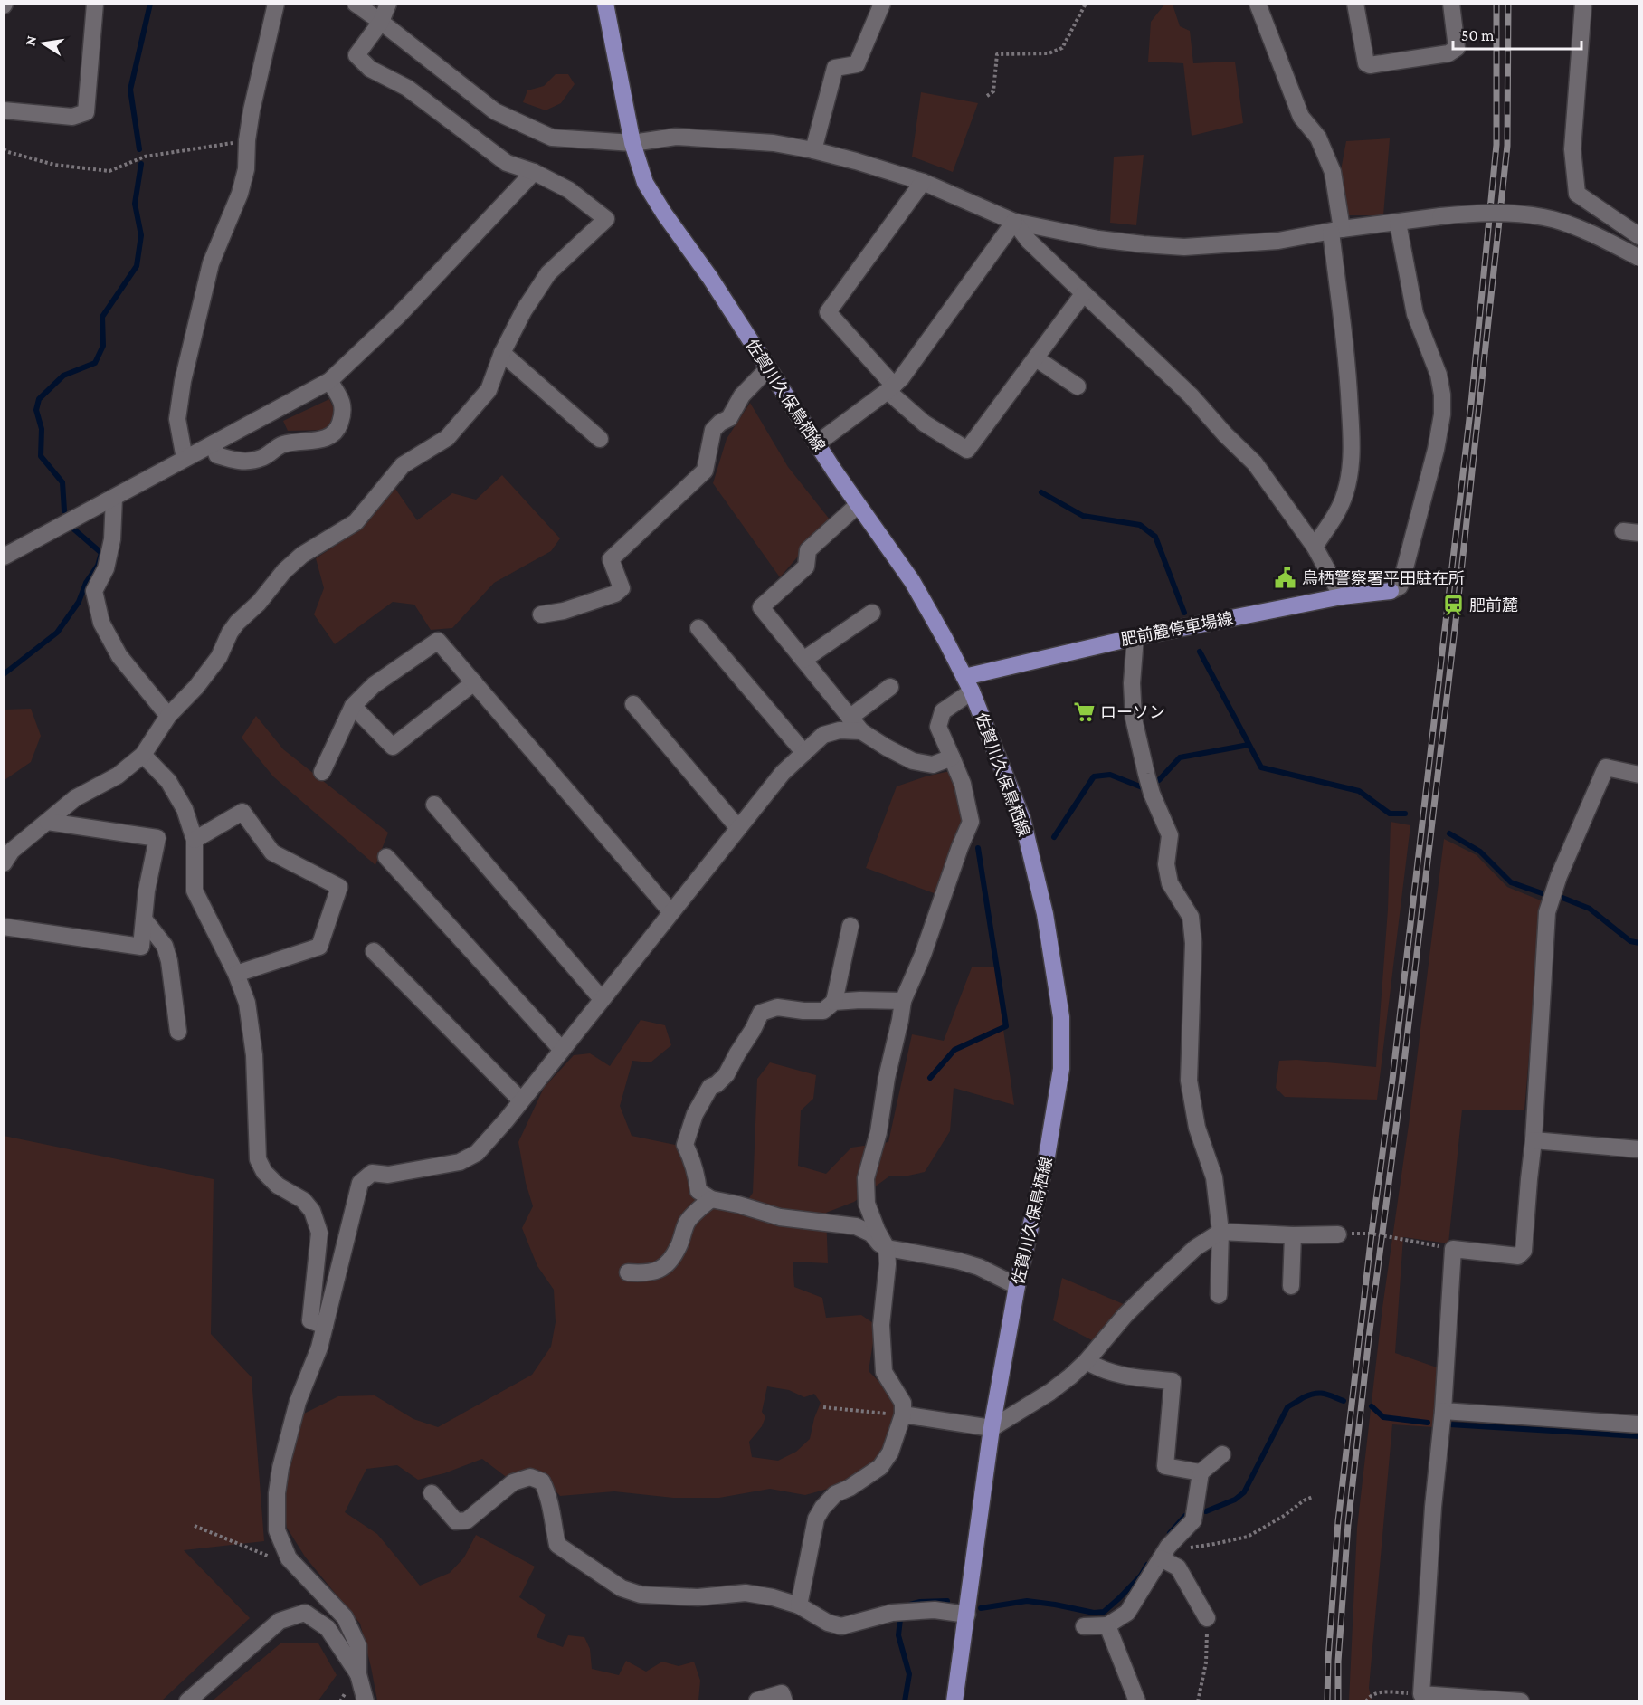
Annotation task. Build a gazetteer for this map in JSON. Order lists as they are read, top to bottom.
{
  "streets": {
    "main road": ["佐賀川久保鳥栖線", "肥前麓停車場線"]
  },
  "crossings": [
    ["佐賀川久保鳥栖線", "肥前麓停車場線"]
  ],
  "places": {
    "public building": ["鳥栖警察署平田駐在所"],
    "station": ["肥前麓"],
    "supermarket": ["ローソン"]
  },
  "scale_bar": "50 m",
  "north": "left"
}
